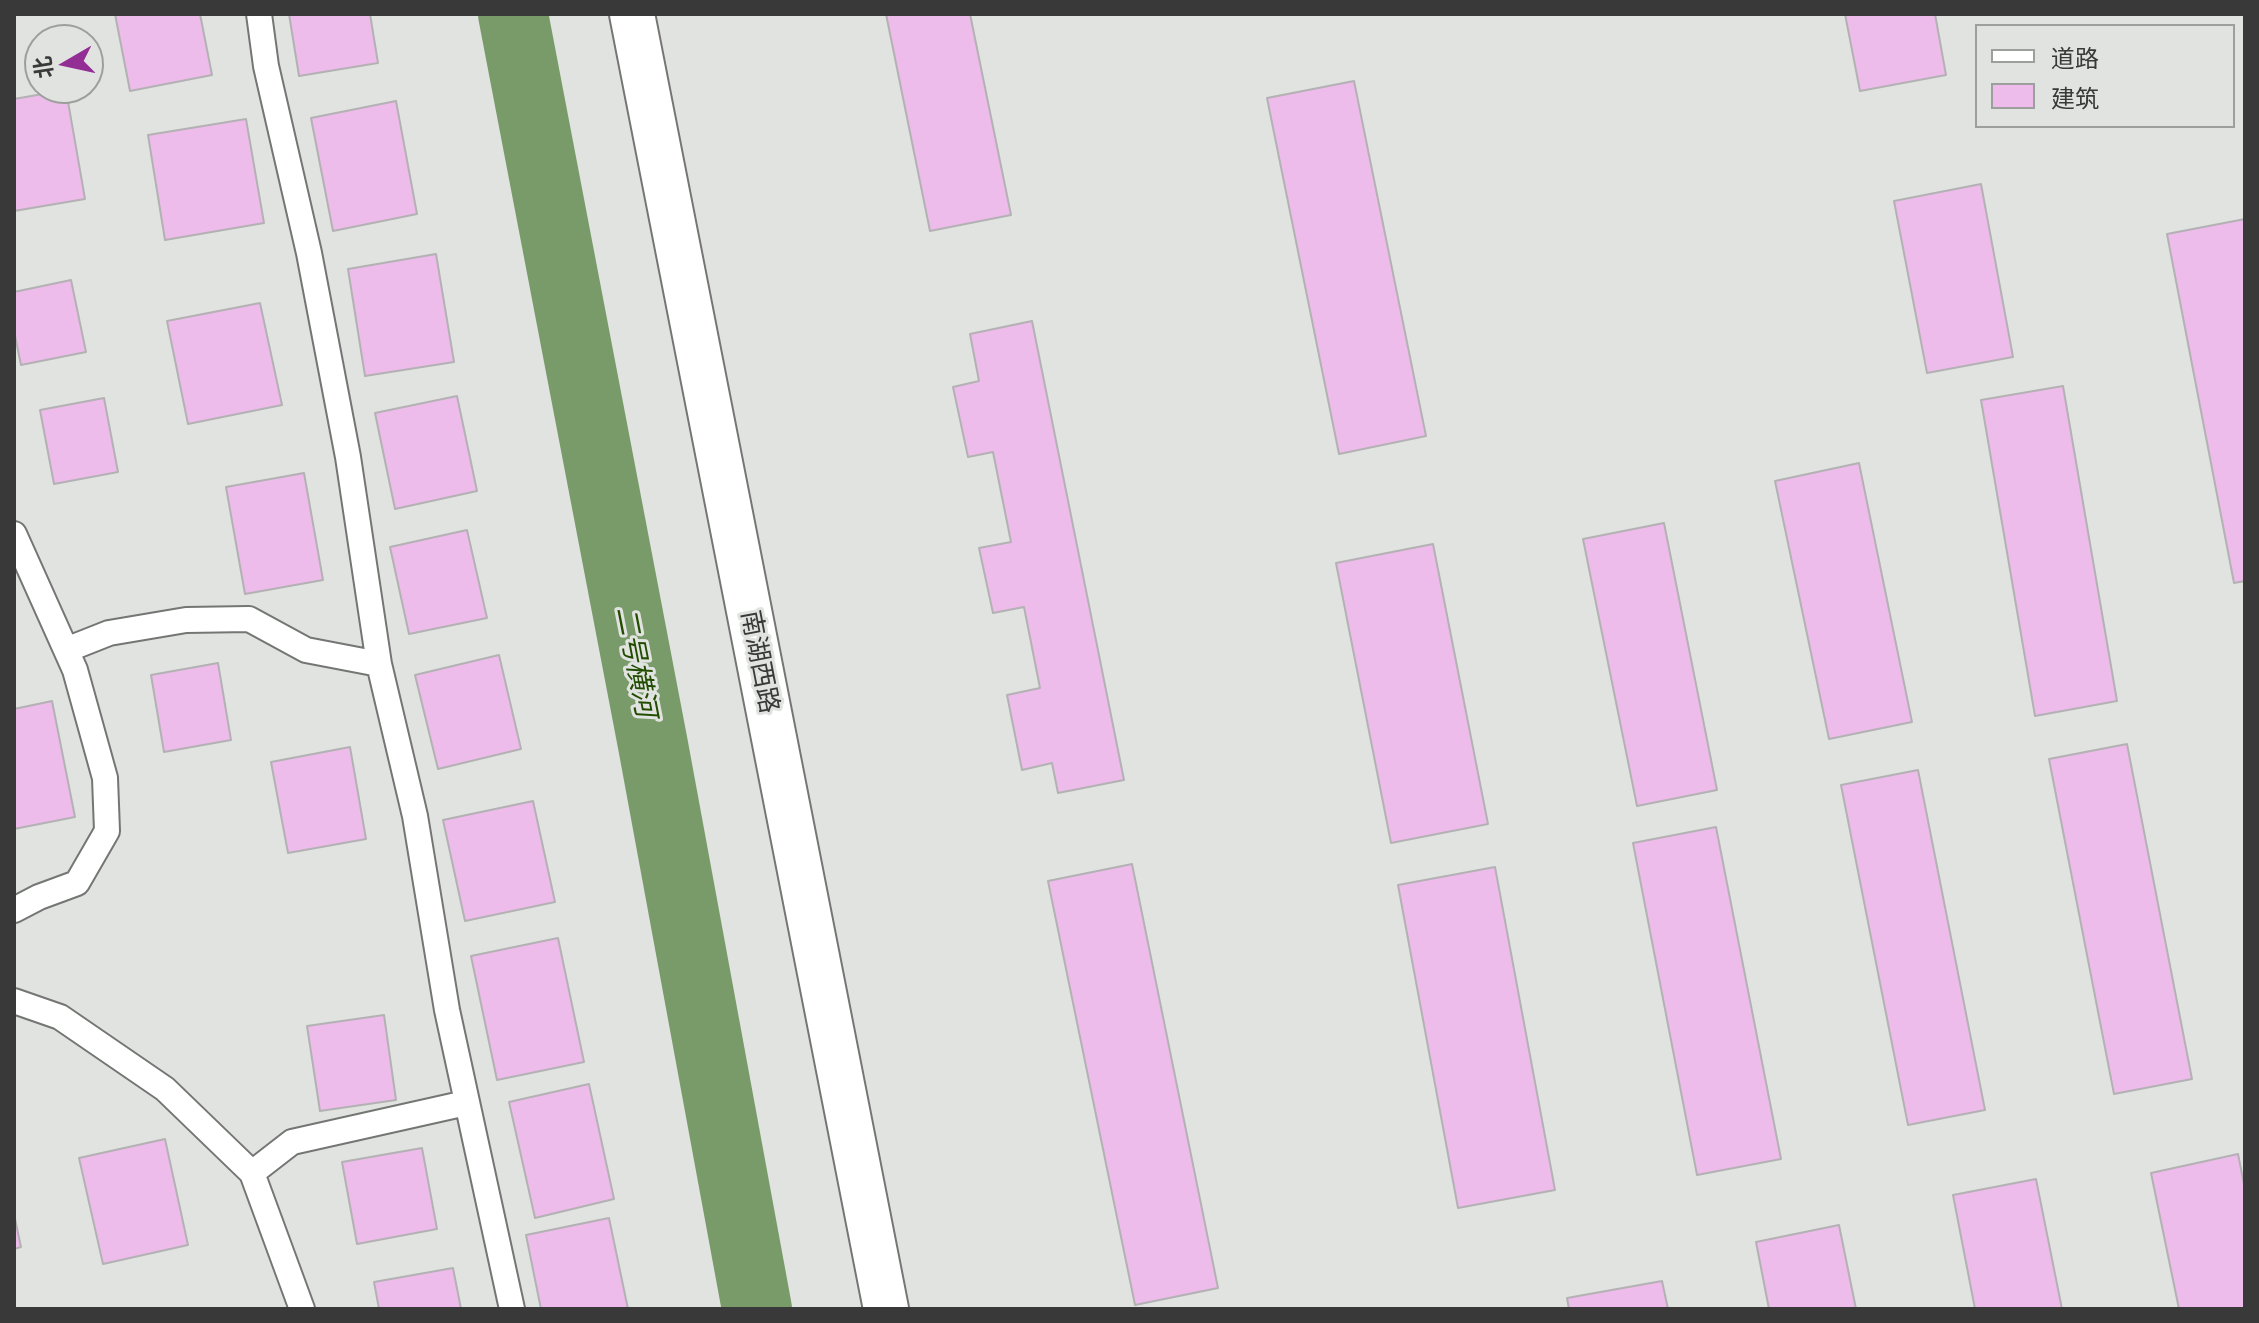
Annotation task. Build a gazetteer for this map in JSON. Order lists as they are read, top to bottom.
{
  "streets": {
    "street": ["南湖西路"]
  },
  "water": ["二号横河"],
  "legend": ["道路", "建筑"],
  "north": "left"
}
